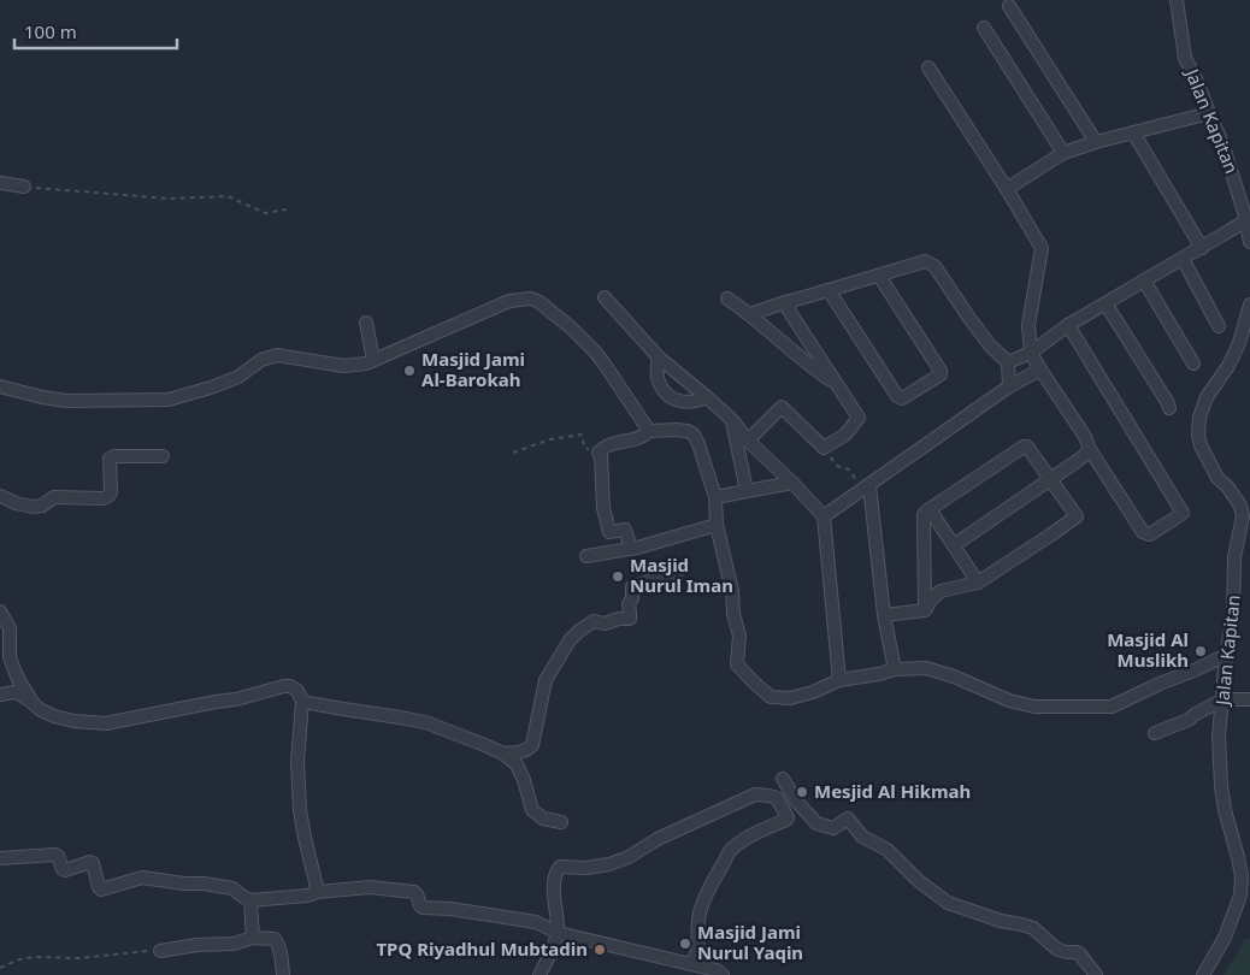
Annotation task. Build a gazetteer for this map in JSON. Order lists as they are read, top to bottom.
{
  "streets": {
    "street": ["Jalan Kapitan"]
  },
  "places": [
    "Masjid Jami Al-Barokah",
    "Masjid Nurul Iman",
    "Masjid Al Muslikh",
    "Mesjid Al Hikmah",
    "Masjid Jami Nurul Yaqin",
    "TPQ Riyadhul Mubtadin"
  ],
  "scale_bar": "100 m"
}
